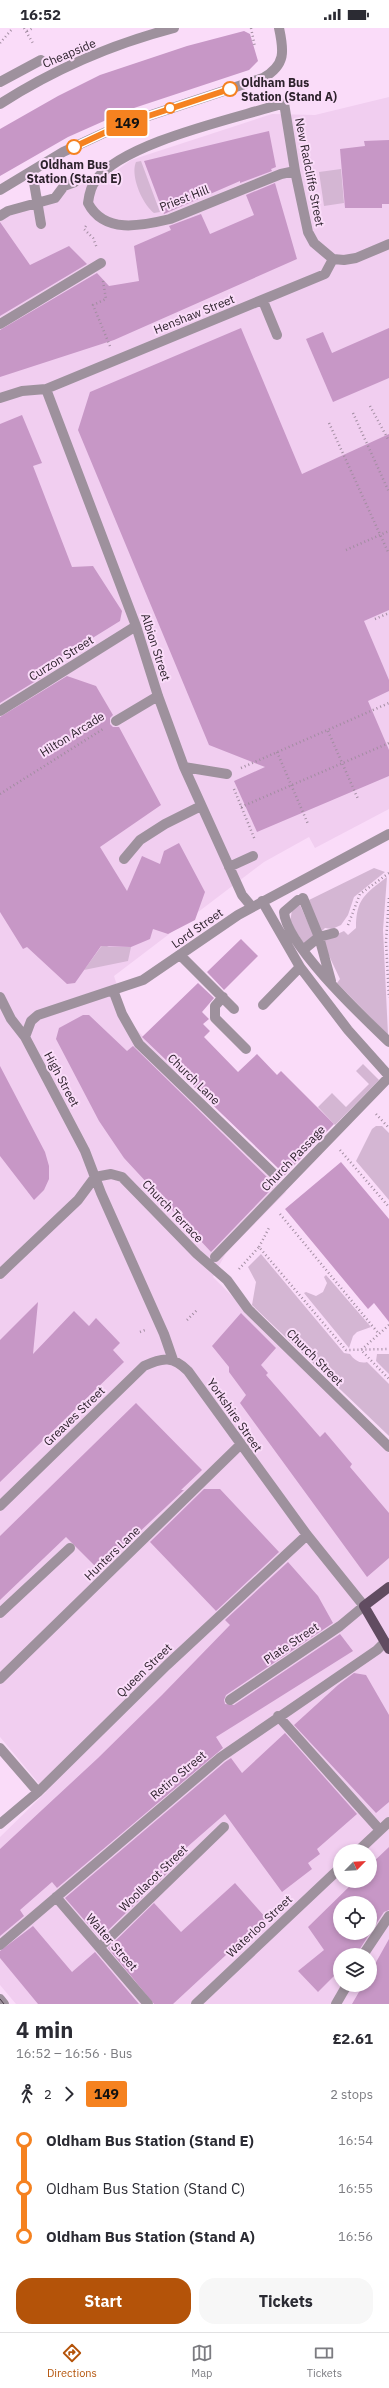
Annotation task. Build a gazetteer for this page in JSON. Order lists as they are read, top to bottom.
{
  "streets": {
    "main road": ["Yorkshire Street"],
    "street": [
      "Cheapside",
      "New Radcliffe Street",
      "Priest Hill",
      "Henshaw Street",
      "Albion Street",
      "Curzon Street",
      "Hilton Arcade",
      "Lord Street",
      "High Street",
      "Church Lane",
      "Church Passage",
      "Church Terrace",
      "Church Street",
      "Greaves Street",
      "Hunters Lane",
      "Plate Street",
      "Queen Street",
      "Retiro Street",
      "Woollacot Street",
      "Waterloo Street",
      "Walter Street"
    ]
  },
  "crossings": [
    ["New Radcliffe Street", "Priest Hill"],
    ["New Radcliffe Street", "Henshaw Street"],
    ["Henshaw Street", "Albion Street"],
    ["Albion Street", "Curzon Street"],
    ["Albion Street", "Hilton Arcade"],
    ["Albion Street", "Lord Street"],
    ["Lord Street", "High Street"],
    ["Lord Street", "Church Lane"],
    ["High Street", "Church Terrace"],
    ["Church Terrace", "Church Street"],
    ["Yorkshire Street", "Greaves Street"],
    ["Yorkshire Street", "Hunters Lane"],
    ["Yorkshire Street", "Plate Street"],
    ["Yorkshire Street", "Queen Street"],
    ["Yorkshire Street", "Retiro Street"],
    ["Retiro Street", "Walter Street"],
    ["Woollacot Street", "Walter Street"]
  ],
  "places": ["Oldham Bus Station (Stand A)", "Oldham Bus Station (Stand E)"],
  "lines": ["bus line 149"],
  "north": "top right",
  "page": {
    "status": "16:52",
    "on_map": "149",
    "heading": ["4 min", "16:52 – 16:56 · Bus", "£2.61"],
    "legs": ["2", "149", "2 stops"],
    "list": [
      {
        "name": "Oldham Bus Station (Stand E)",
        "value": "16:54"
      },
      {
        "name": "Oldham Bus Station (Stand C)",
        "value": "16:55"
      },
      {
        "name": "Oldham Bus Station (Stand A)",
        "value": "16:56"
      }
    ],
    "buttons": ["Start", "Tickets"],
    "tabs": ["Directions", "Map", "Tickets"]
  }
}
